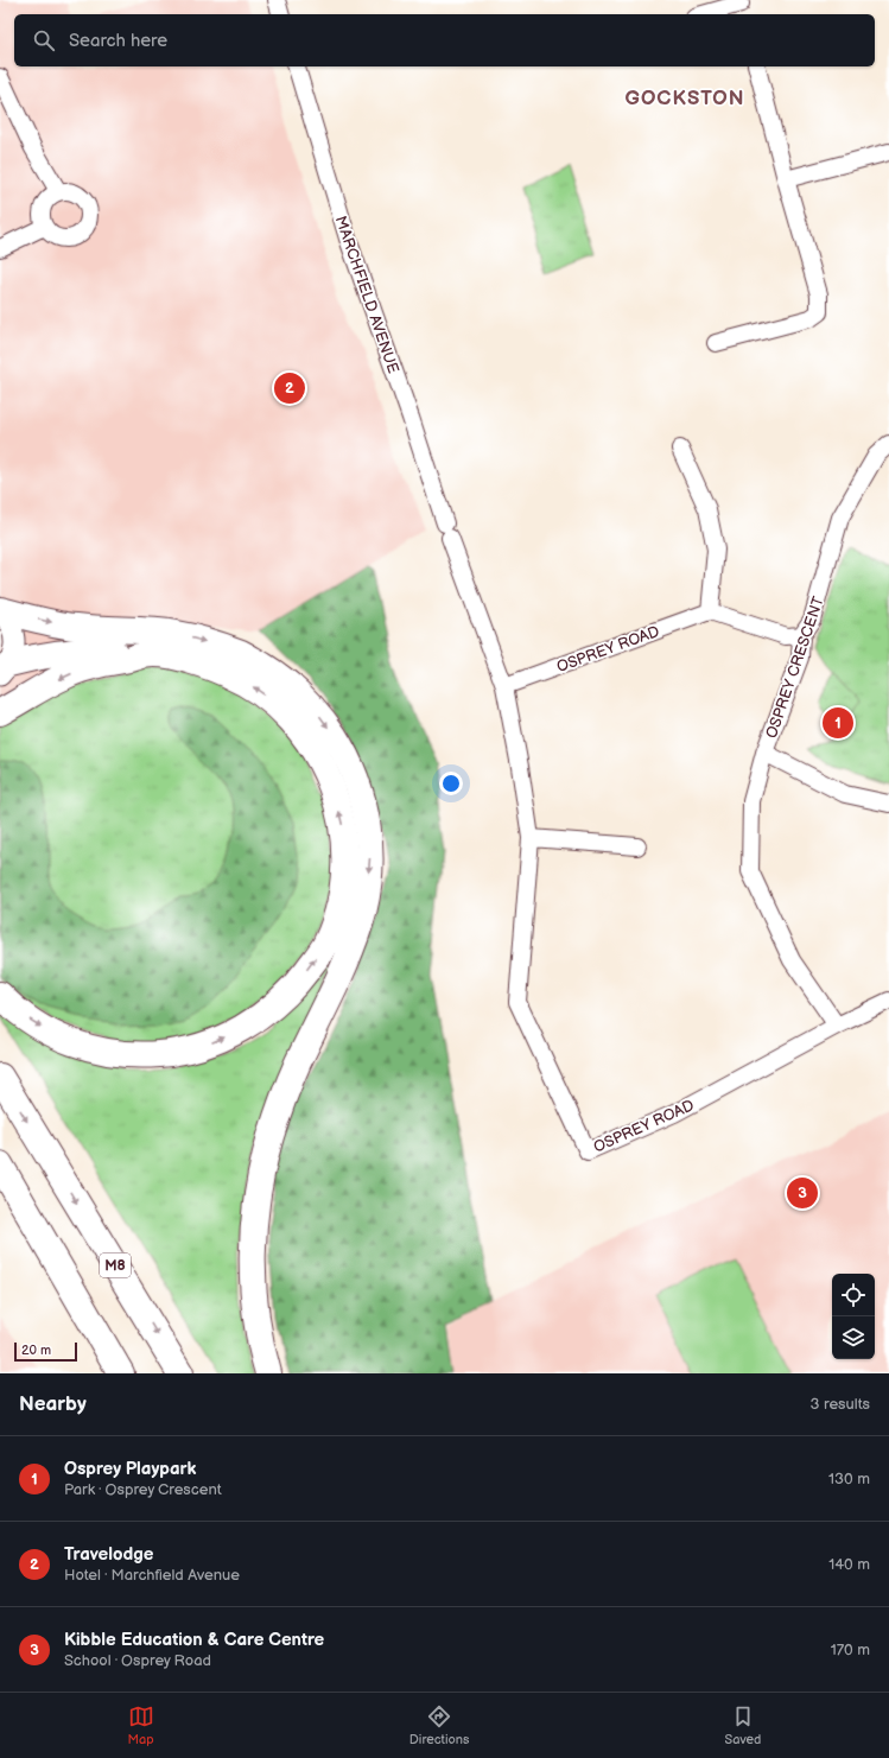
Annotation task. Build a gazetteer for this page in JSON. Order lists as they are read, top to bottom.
{
  "streets": {
    "highway": ["M8"],
    "street": ["MARCHFIELD AVENUE", "OSPREY ROAD", "OSPREY CRESCENT"]
  },
  "crossings": [
    ["MARCHFIELD AVENUE", "OSPREY ROAD"],
    ["OSPREY ROAD", "OSPREY CRESCENT"]
  ],
  "districts": ["GOCKSTON"],
  "scale_bar": "20 m",
  "page": {
    "search": "Search here",
    "pins": ["2", "1", "3"],
    "scale": "20 m",
    "heading": ["Nearby", "3 results"],
    "list": [
      {
        "mark": "1",
        "name": "Osprey Playpark",
        "note": "Park · Osprey Crescent",
        "value": "130 m"
      },
      {
        "mark": "2",
        "name": "Travelodge",
        "note": "Hotel · Marchfield Avenue",
        "value": "140 m"
      },
      {
        "mark": "3",
        "name": "Kibble Education & Care Centre",
        "note": "School · Osprey Road",
        "value": "170 m"
      }
    ],
    "nav": ["Map", "Directions", "Saved"]
  }
}
